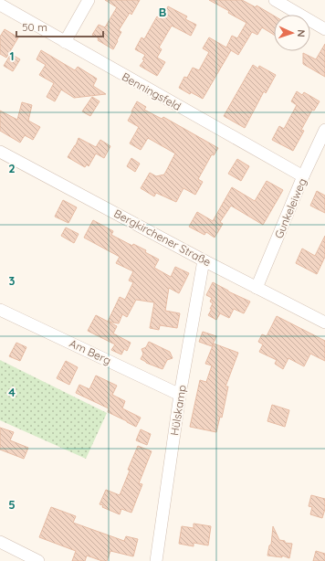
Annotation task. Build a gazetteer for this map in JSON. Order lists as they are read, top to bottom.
{
  "streets": {
    "street": [
      "Benningsfeld",
      "Gunkeleiweg",
      "Bergkirchener Straße",
      "Am Berg",
      "Hülskamp"
    ]
  },
  "crossings": [
    ["Benningsfeld", "Gunkeleiweg"],
    ["Gunkeleiweg", "Bergkirchener Straße"],
    ["Bergkirchener Straße", "Hülskamp"],
    ["Am Berg", "Hülskamp"]
  ],
  "scale_bar": "50 m",
  "north": "right",
  "grid": {
    "columns": ["B"],
    "rows": [
      "1",
      "2",
      "3",
      "4",
      "5"
    ]
  }
}
